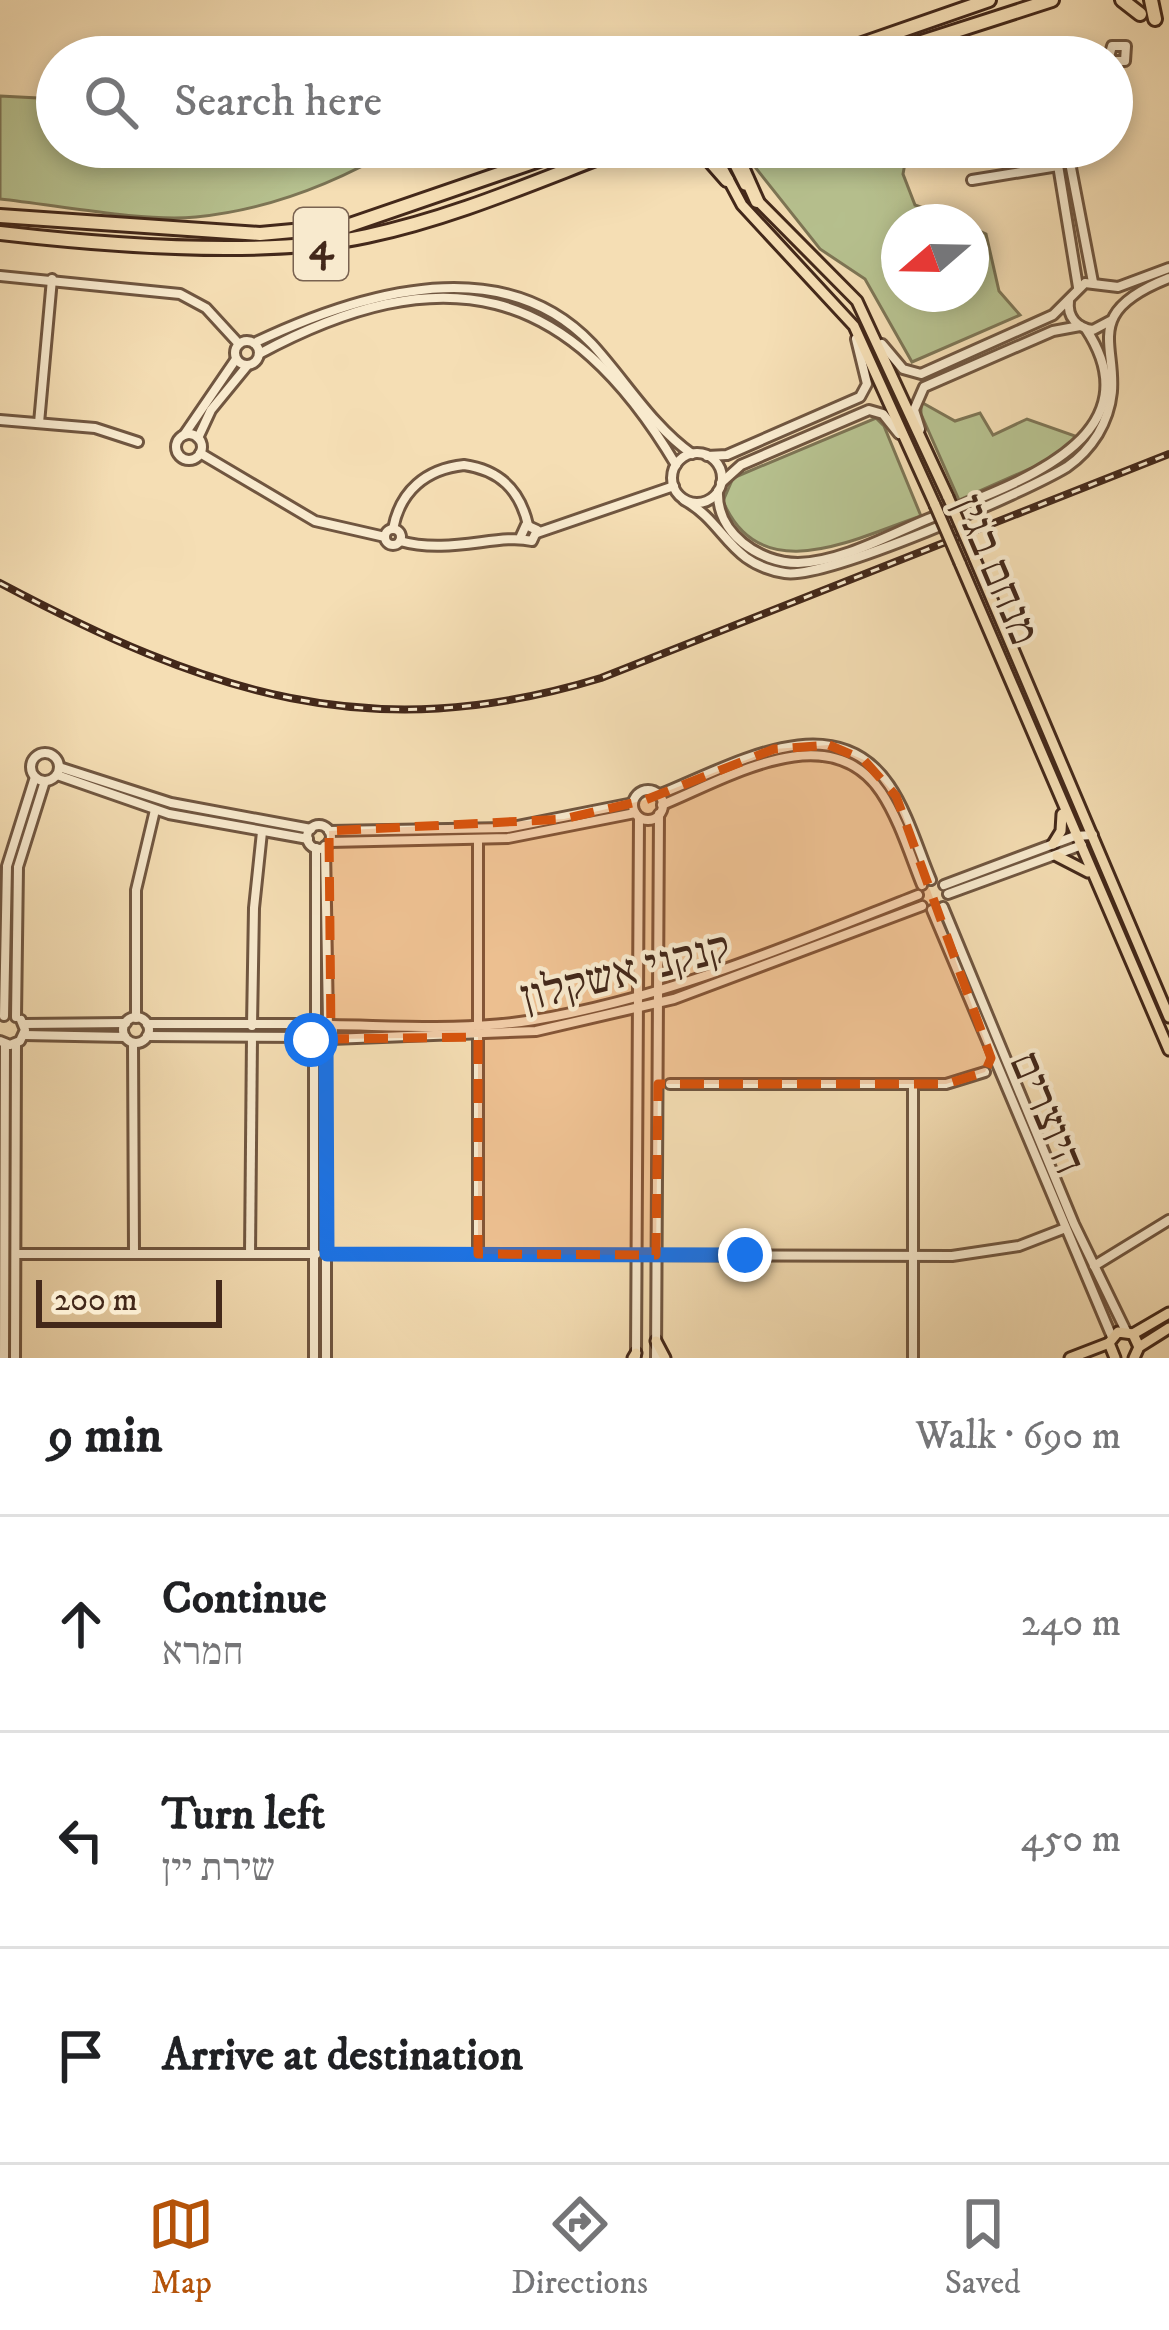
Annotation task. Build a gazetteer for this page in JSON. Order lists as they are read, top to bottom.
{
  "streets": {
    "highway": ["4"],
    "main road": ["מנחם בגין"],
    "street": ["קנקני אשקלון", "היוצרים"]
  },
  "crossings": [
    ["קנקני אשקלון", "היוצרים"]
  ],
  "scale_bar": "200 m",
  "north": "left",
  "page": {
    "search": "Search here",
    "scale": "200 m",
    "heading": ["9 min", "Walk · 690 m"],
    "list": [
      ["Continue", "חמרא", "240 m"],
      ["Turn left", "שירת יין", "450 m"],
      "Arrive at destination"
    ],
    "nav": ["Map", "Directions", "Saved"]
  }
}
